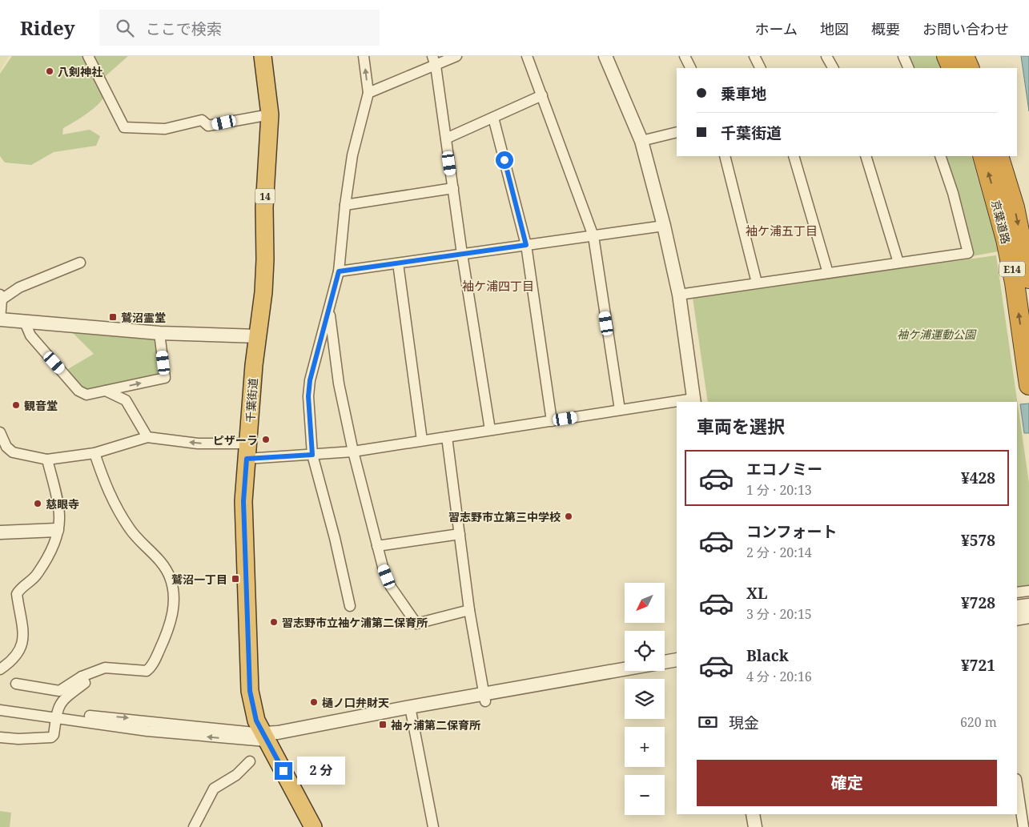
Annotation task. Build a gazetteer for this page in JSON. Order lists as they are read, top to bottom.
{
  "streets": {
    "highway": [
      "14",
      "京葉道路",
      "E14",
      "千葉街道"
    ]
  },
  "districts": ["袖ケ浦五丁目", "袖ケ浦四丁目"],
  "parks": ["袖ケ浦運動公園"],
  "places": {
    "other": [
      "八剣神社",
      "観音堂",
      "ピザーラ",
      "慈眼寺",
      "習志野市立第三中学校",
      "習志野市立袖ケ浦第二保育所",
      "樋ノ口弁財天"
    ],
    "transit": ["鷲沼霊堂", "鷲沼一丁目", "袖ヶ浦第二保育所"]
  },
  "north": "bottom left",
  "page": {
    "header": "Ridey",
    "search": "ここで検索",
    "nav": [
      "ホーム",
      "地図",
      "概要",
      "お問い合わせ"
    ],
    "banner": ["乗車地", "千葉街道"],
    "heading": "車両を選択",
    "list": [
      {
        "name": "エコノミー",
        "note": "1 分 · 20:13",
        "value": "¥428"
      },
      {
        "name": "コンフォート",
        "note": "2 分 · 20:14",
        "value": "¥578"
      },
      {
        "name": "XL",
        "note": "3 分 · 20:15",
        "value": "¥728"
      },
      {
        "name": "Black",
        "note": "4 分 · 20:16",
        "value": "¥721"
      }
    ],
    "map_buttons": ["+", "−"],
    "pay": ["現金", "620 m"],
    "buttons": "確定",
    "bubble": "2 分"
  }
}
